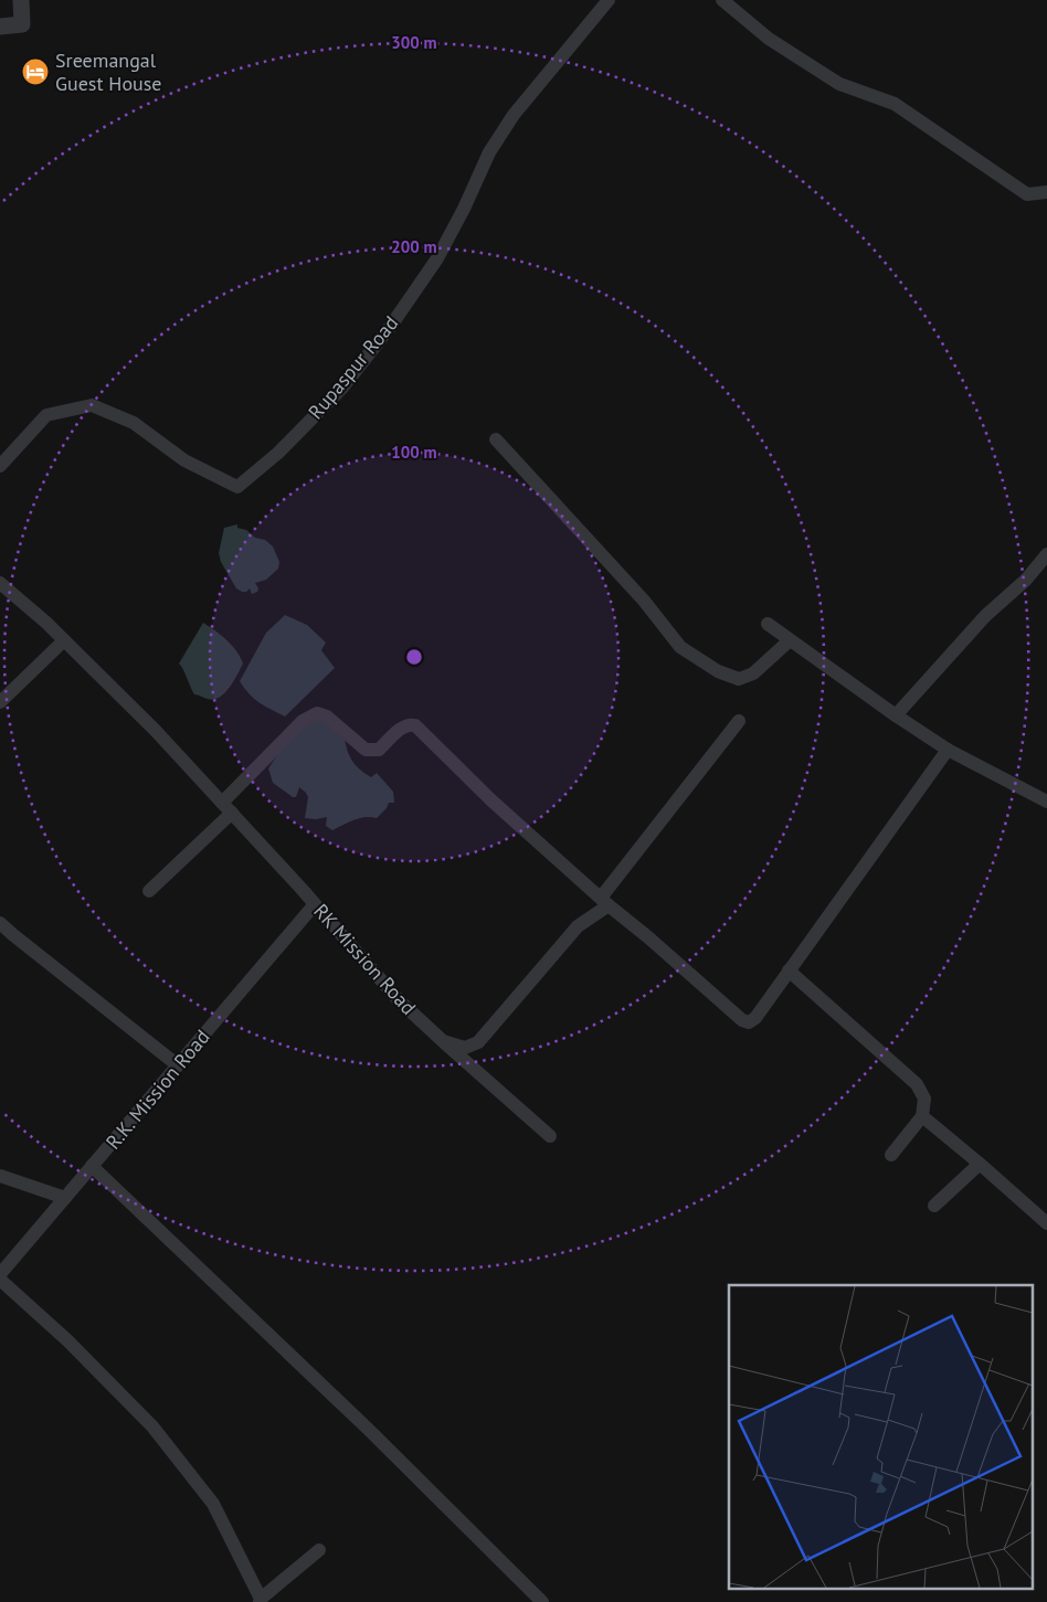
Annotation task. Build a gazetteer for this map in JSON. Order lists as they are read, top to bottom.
{
  "streets": {
    "street": ["Rupaspur Road", "RK Mission Road", "R.K. Mission Road"]
  },
  "crossings": [
    ["RK Mission Road", "R.K. Mission Road"]
  ],
  "places": {
    "hotel": ["Sreemangal Guest House"]
  },
  "rings": ["300 m", "200 m", "100 m"]
}
